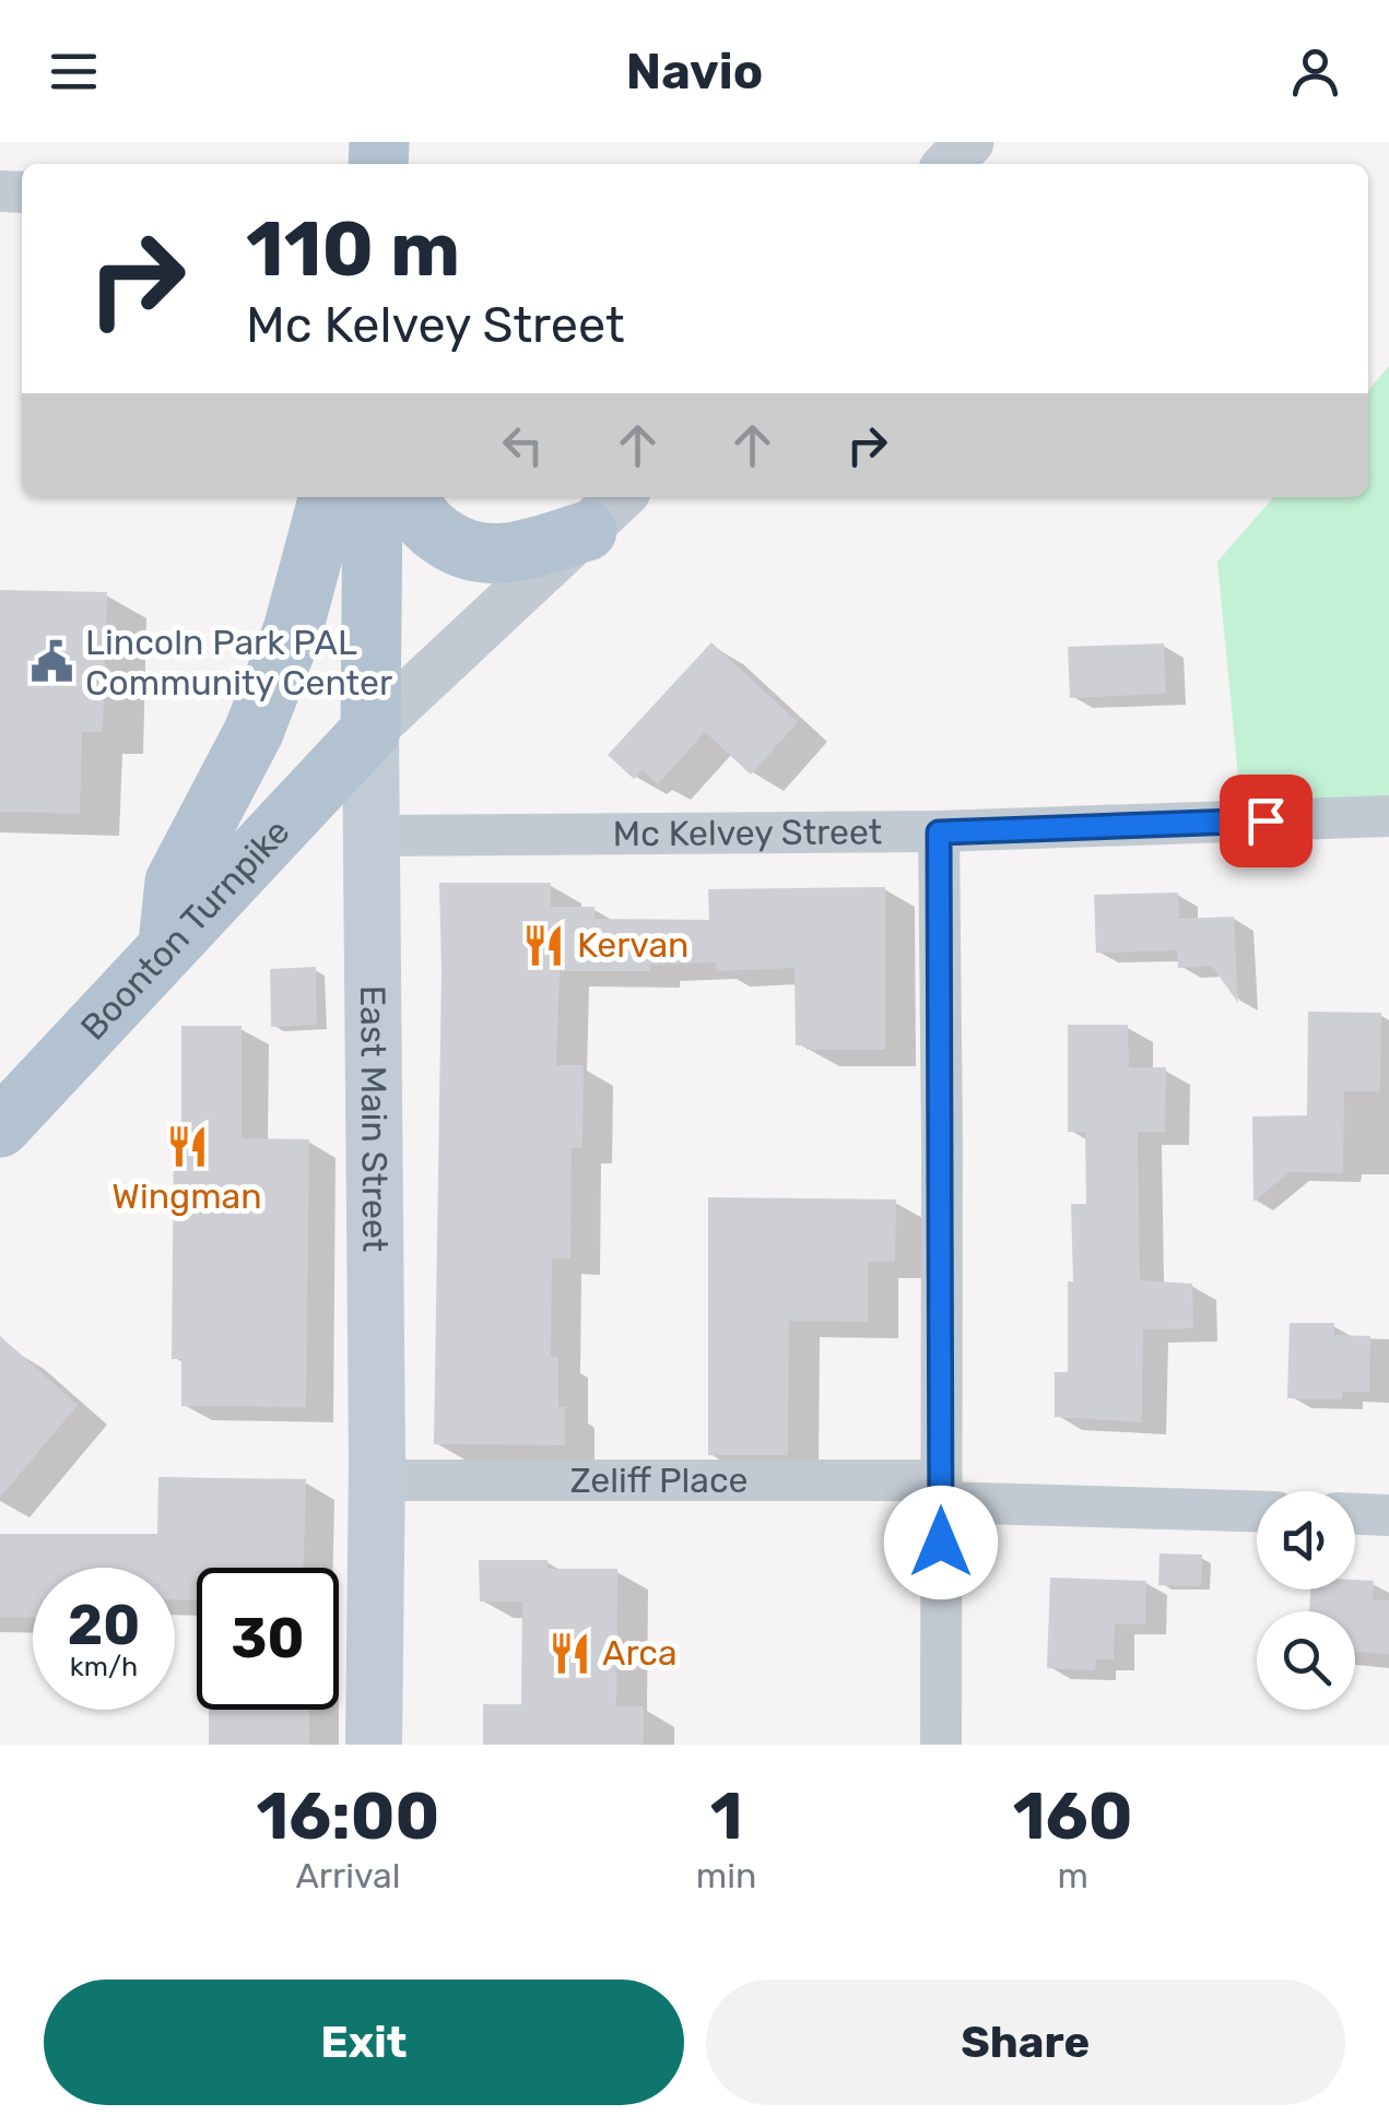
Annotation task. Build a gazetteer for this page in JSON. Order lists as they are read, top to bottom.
{
  "streets": {
    "main road": ["Boonton Turnpike", "East Main Street"],
    "street": ["Mc Kelvey Street", "Zeliff Place"]
  },
  "crossings": [
    ["Mc Kelvey Street", "East Main Street"],
    ["Boonton Turnpike", "East Main Street"],
    ["East Main Street", "Zeliff Place"]
  ],
  "places": {
    "public building": ["Lincoln Park PAL Community Center"],
    "restaurant": ["Kervan", "Wingman", "Arca"]
  },
  "page": {
    "header": "Navio",
    "turn": ["110 m", "Mc Kelvey Street"],
    "speed": "20 km/h",
    "limit": "30",
    "eta": [
      "16:00",
      "Arrival",
      "1",
      "min",
      "160",
      "m"
    ],
    "buttons": ["Exit", "Share"]
  }
}
